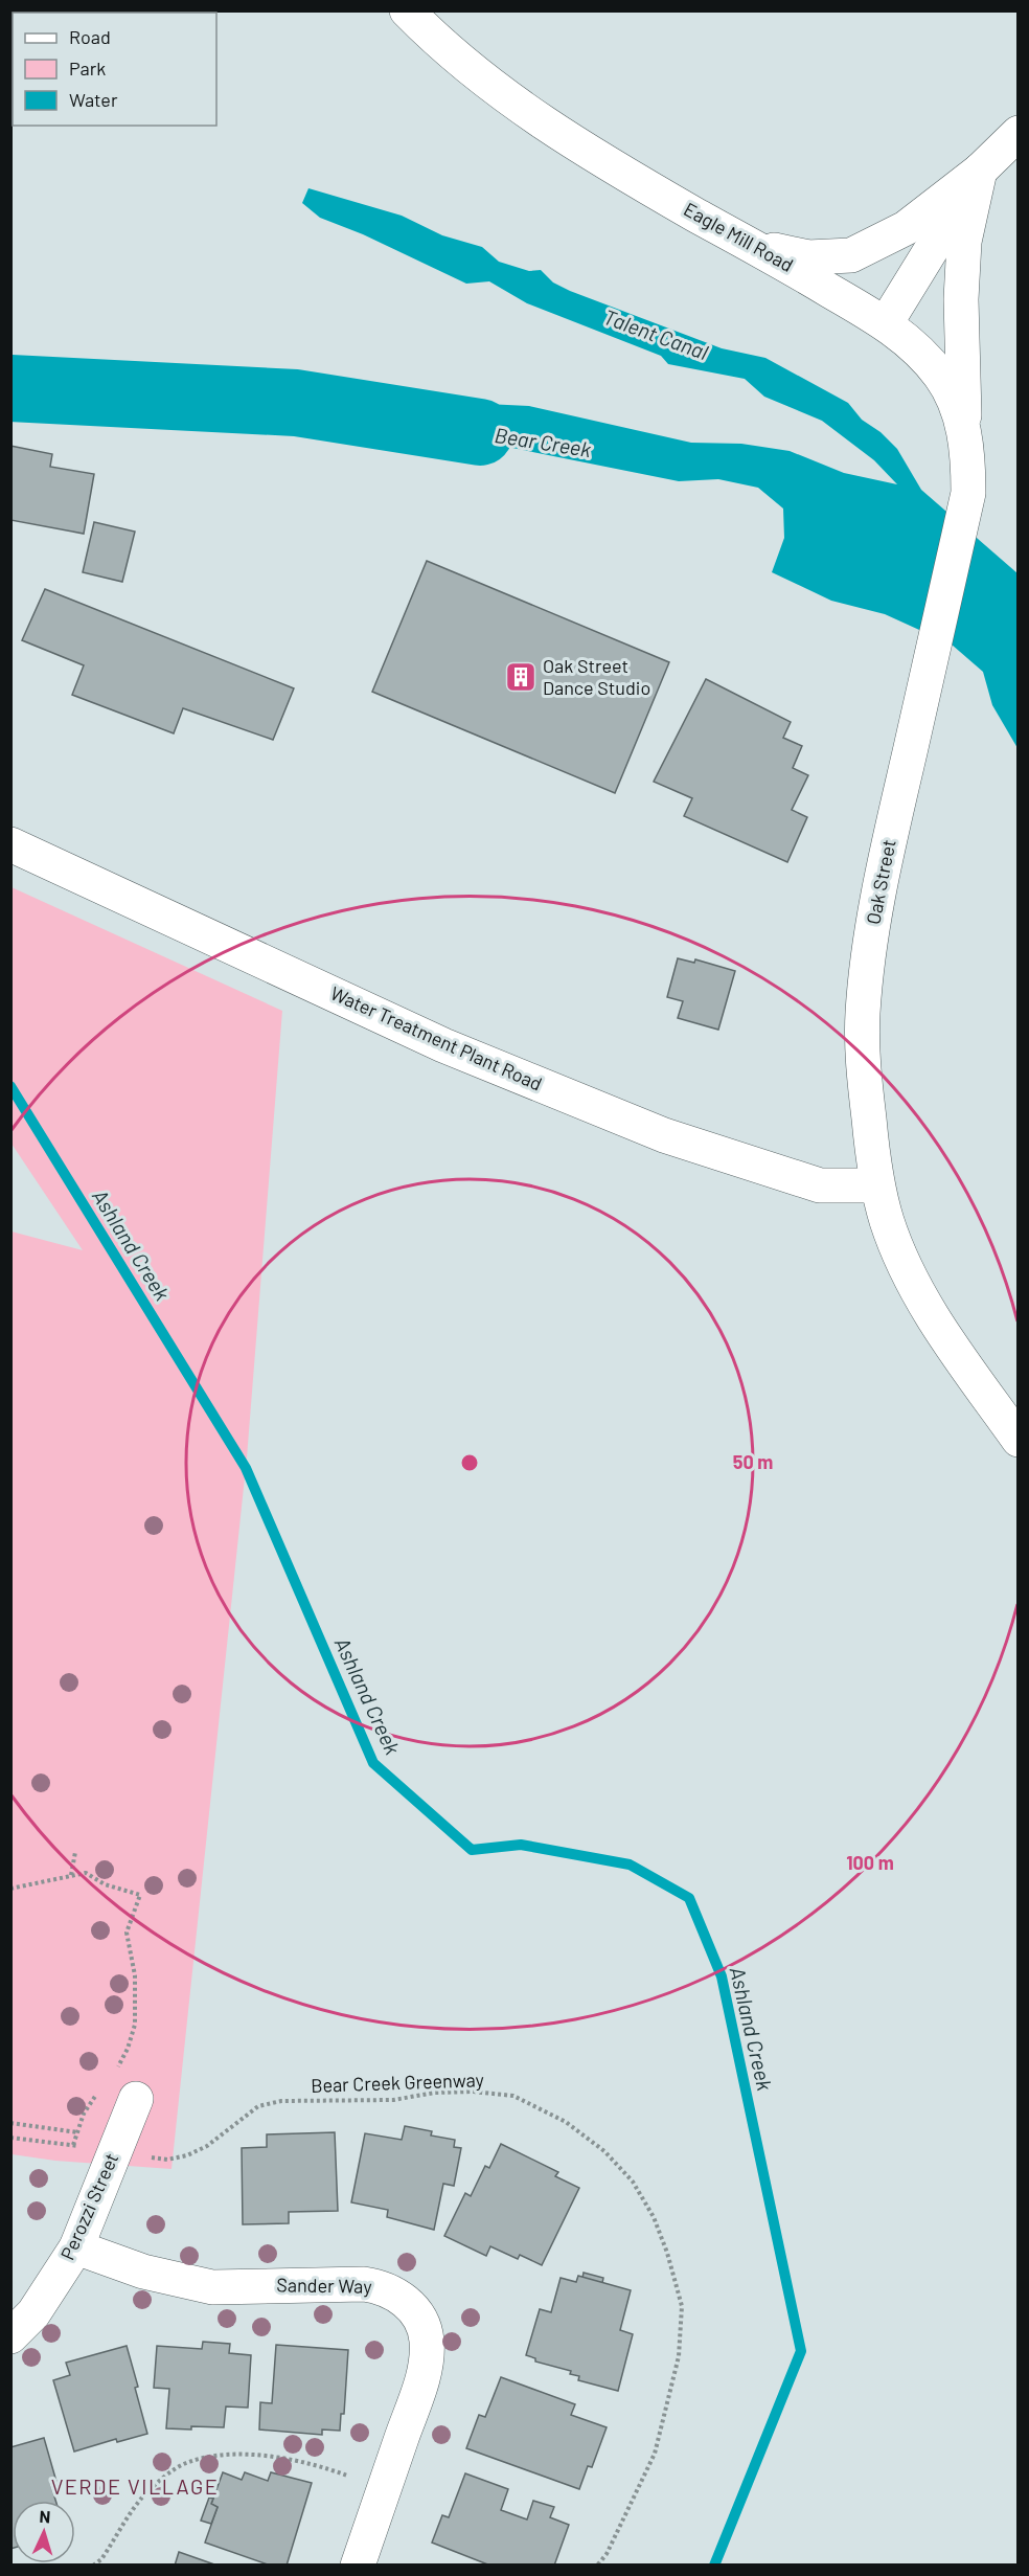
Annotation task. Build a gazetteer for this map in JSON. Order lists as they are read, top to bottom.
{
  "streets": {
    "street": [
      "Eagle Mill Road",
      "Oak Street",
      "Water Treatment Plant Road",
      "Perozzi Street",
      "Sander Way"
    ],
    "path": ["Bear Creek Greenway"]
  },
  "crossings": [
    ["Eagle Mill Road", "Oak Street"],
    ["Oak Street", "Water Treatment Plant Road"],
    ["Perozzi Street", "Sander Way"]
  ],
  "districts": ["VERDE VILLAGE"],
  "water": ["Talent Canal", "Bear Creek", "Ashland Creek"],
  "places": {
    "building": ["Oak Street Dance Studio"]
  },
  "legend": ["Road", "Park", "Water"],
  "north": "top",
  "rings": ["50 m", "100 m"]
}
